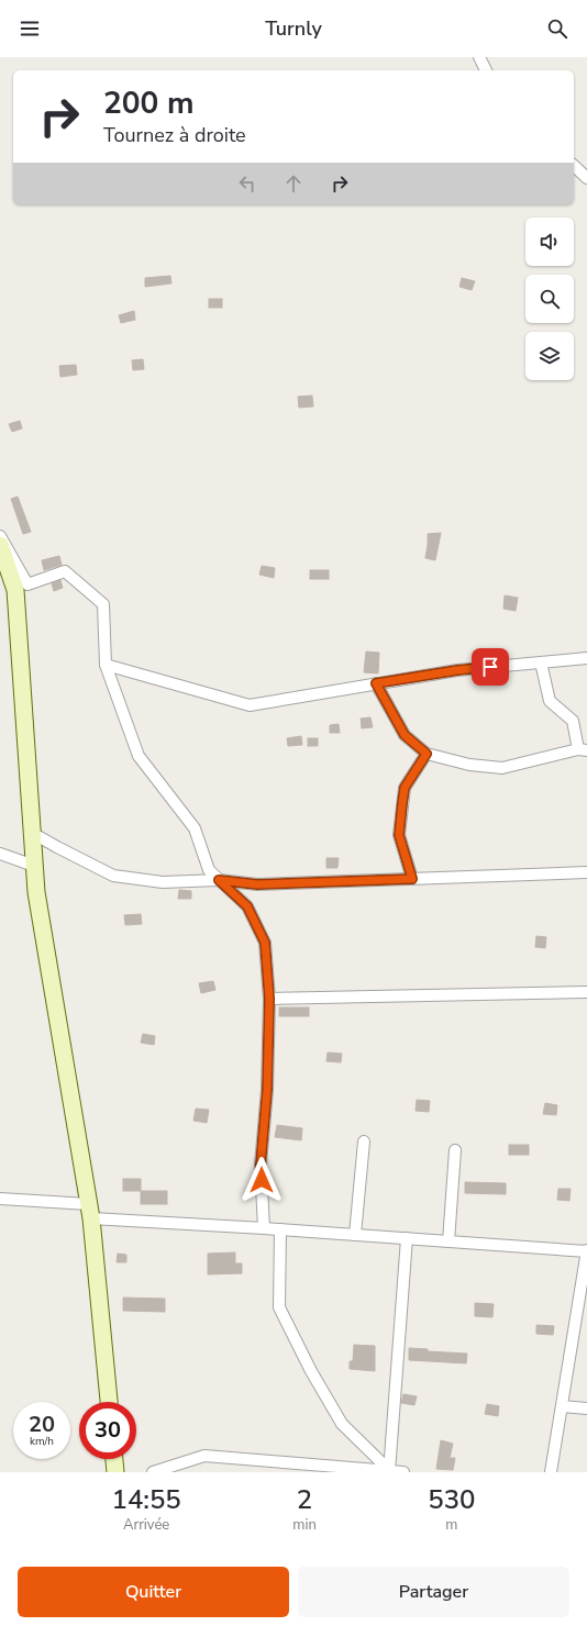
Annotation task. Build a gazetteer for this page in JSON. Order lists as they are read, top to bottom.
{
  "page": {
    "header": "Turnly",
    "turn": ["200 m", "Tournez à droite"],
    "speed": "20 km/h",
    "limit": "30",
    "eta": [
      "14:55",
      "Arrivée",
      "2",
      "min",
      "530",
      "m"
    ],
    "buttons": ["Quitter", "Partager"]
  }
}
